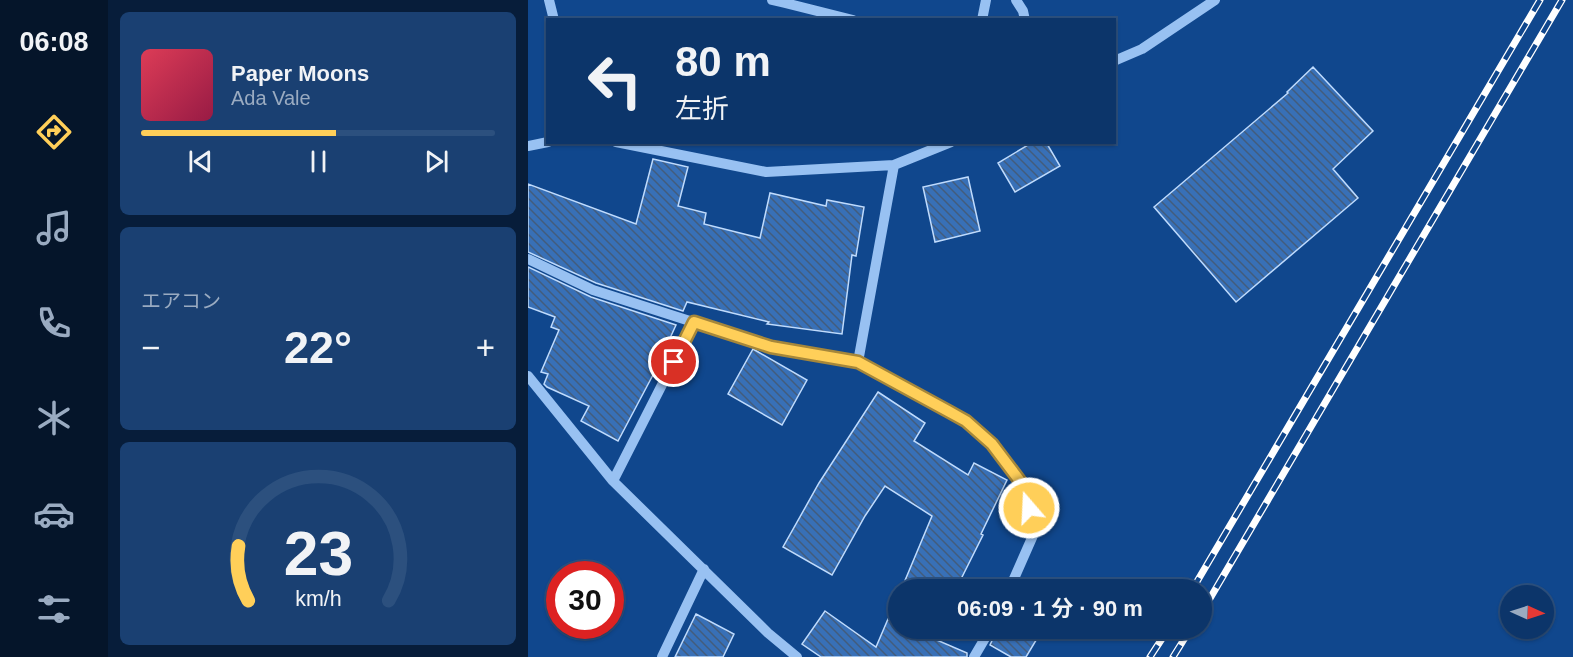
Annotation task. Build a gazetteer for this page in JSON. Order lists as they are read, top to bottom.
{
  "north": "right",
  "page": {
    "tabs": "06:08",
    "turn": ["80 m", "左折"],
    "song": ["Paper Moons", "Ada Vale"],
    "tile": "エアコン",
    "heat": ["−", "22°", "+"],
    "limit": "30",
    "trip": "06:09 · 1 分 · 90 m",
    "gauge": ["23", "km/h"]
  }
}
